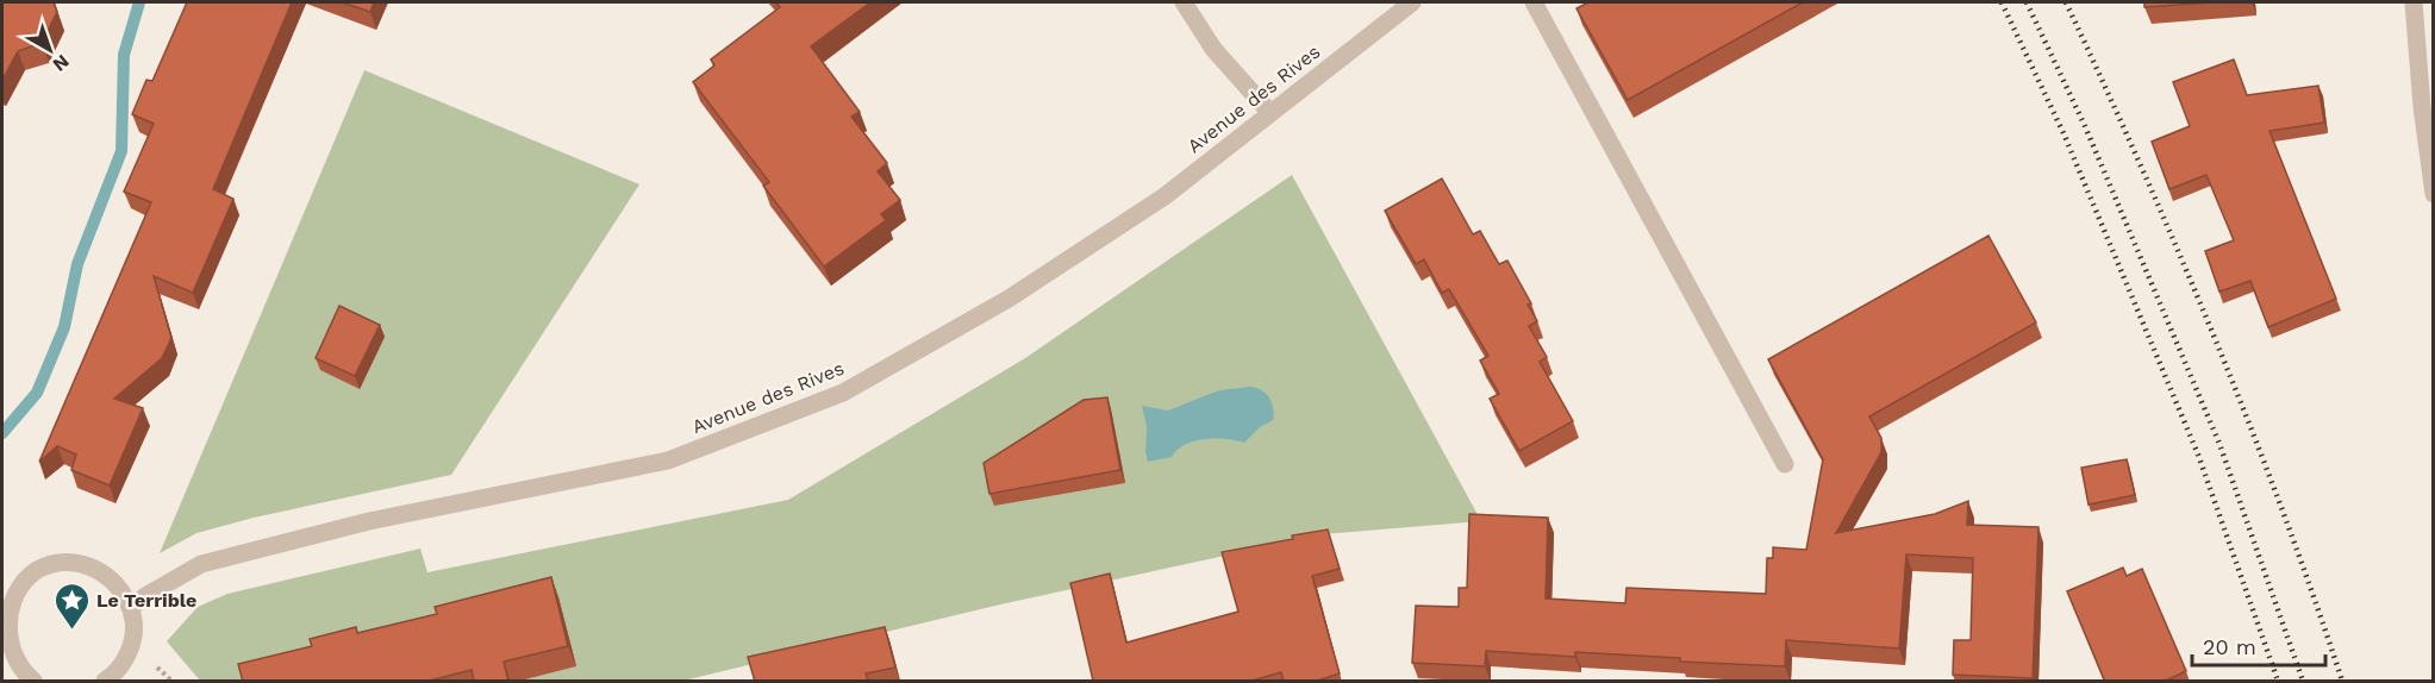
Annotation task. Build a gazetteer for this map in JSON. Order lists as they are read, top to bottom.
{
  "streets": {
    "street": ["Avenue des Rives"]
  },
  "places": {
    "place": ["Le Terrible"]
  },
  "scale_bar": "20 m",
  "north": "bottom right"
}
